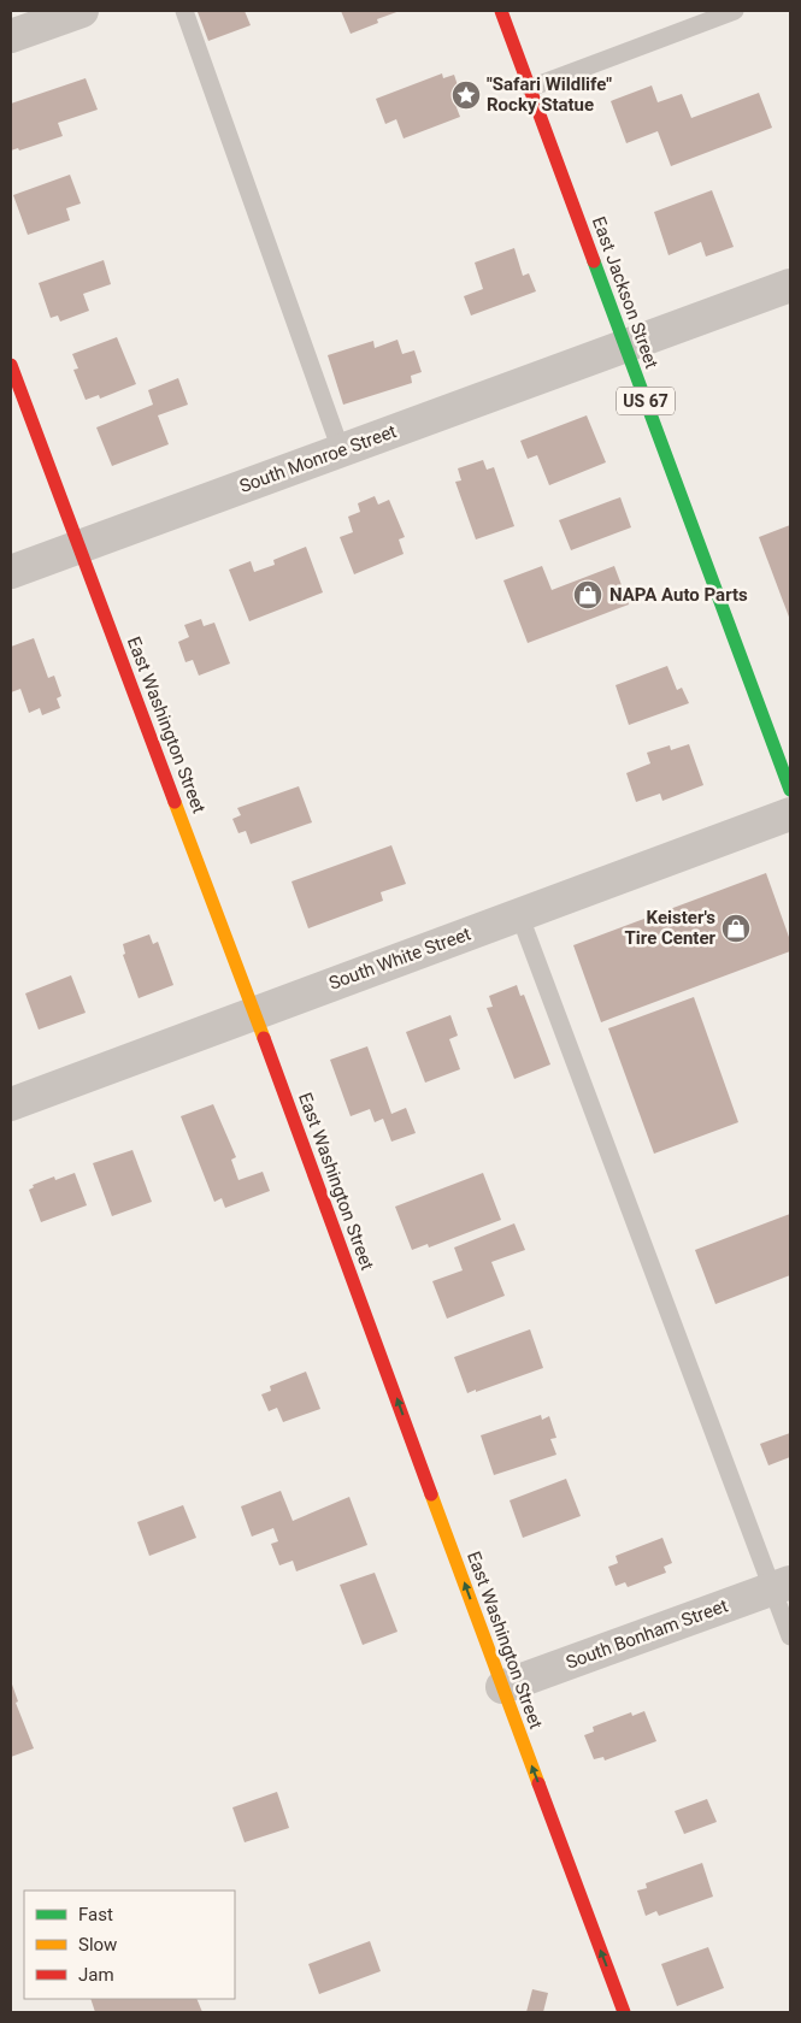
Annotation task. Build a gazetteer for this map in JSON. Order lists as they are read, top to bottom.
{
  "streets": {
    "main road": ["East Jackson Street", "US 67", "East Washington Street"],
    "street": ["South Monroe Street", "South White Street", "South Bonham Street"]
  },
  "crossings": [
    ["East Jackson Street", "South Monroe Street"],
    ["South Monroe Street", "East Washington Street"],
    ["East Washington Street", "South White Street"],
    ["East Washington Street", "South Bonham Street"]
  ],
  "one_way": ["East Washington Street"],
  "places": {
    "place": ["\"Safari Wildlife\" Rocky Statue"],
    "shop": ["NAPA Auto Parts", "Keister's Tire Center"]
  },
  "legend": ["Fast", "Slow", "Jam"]
}
